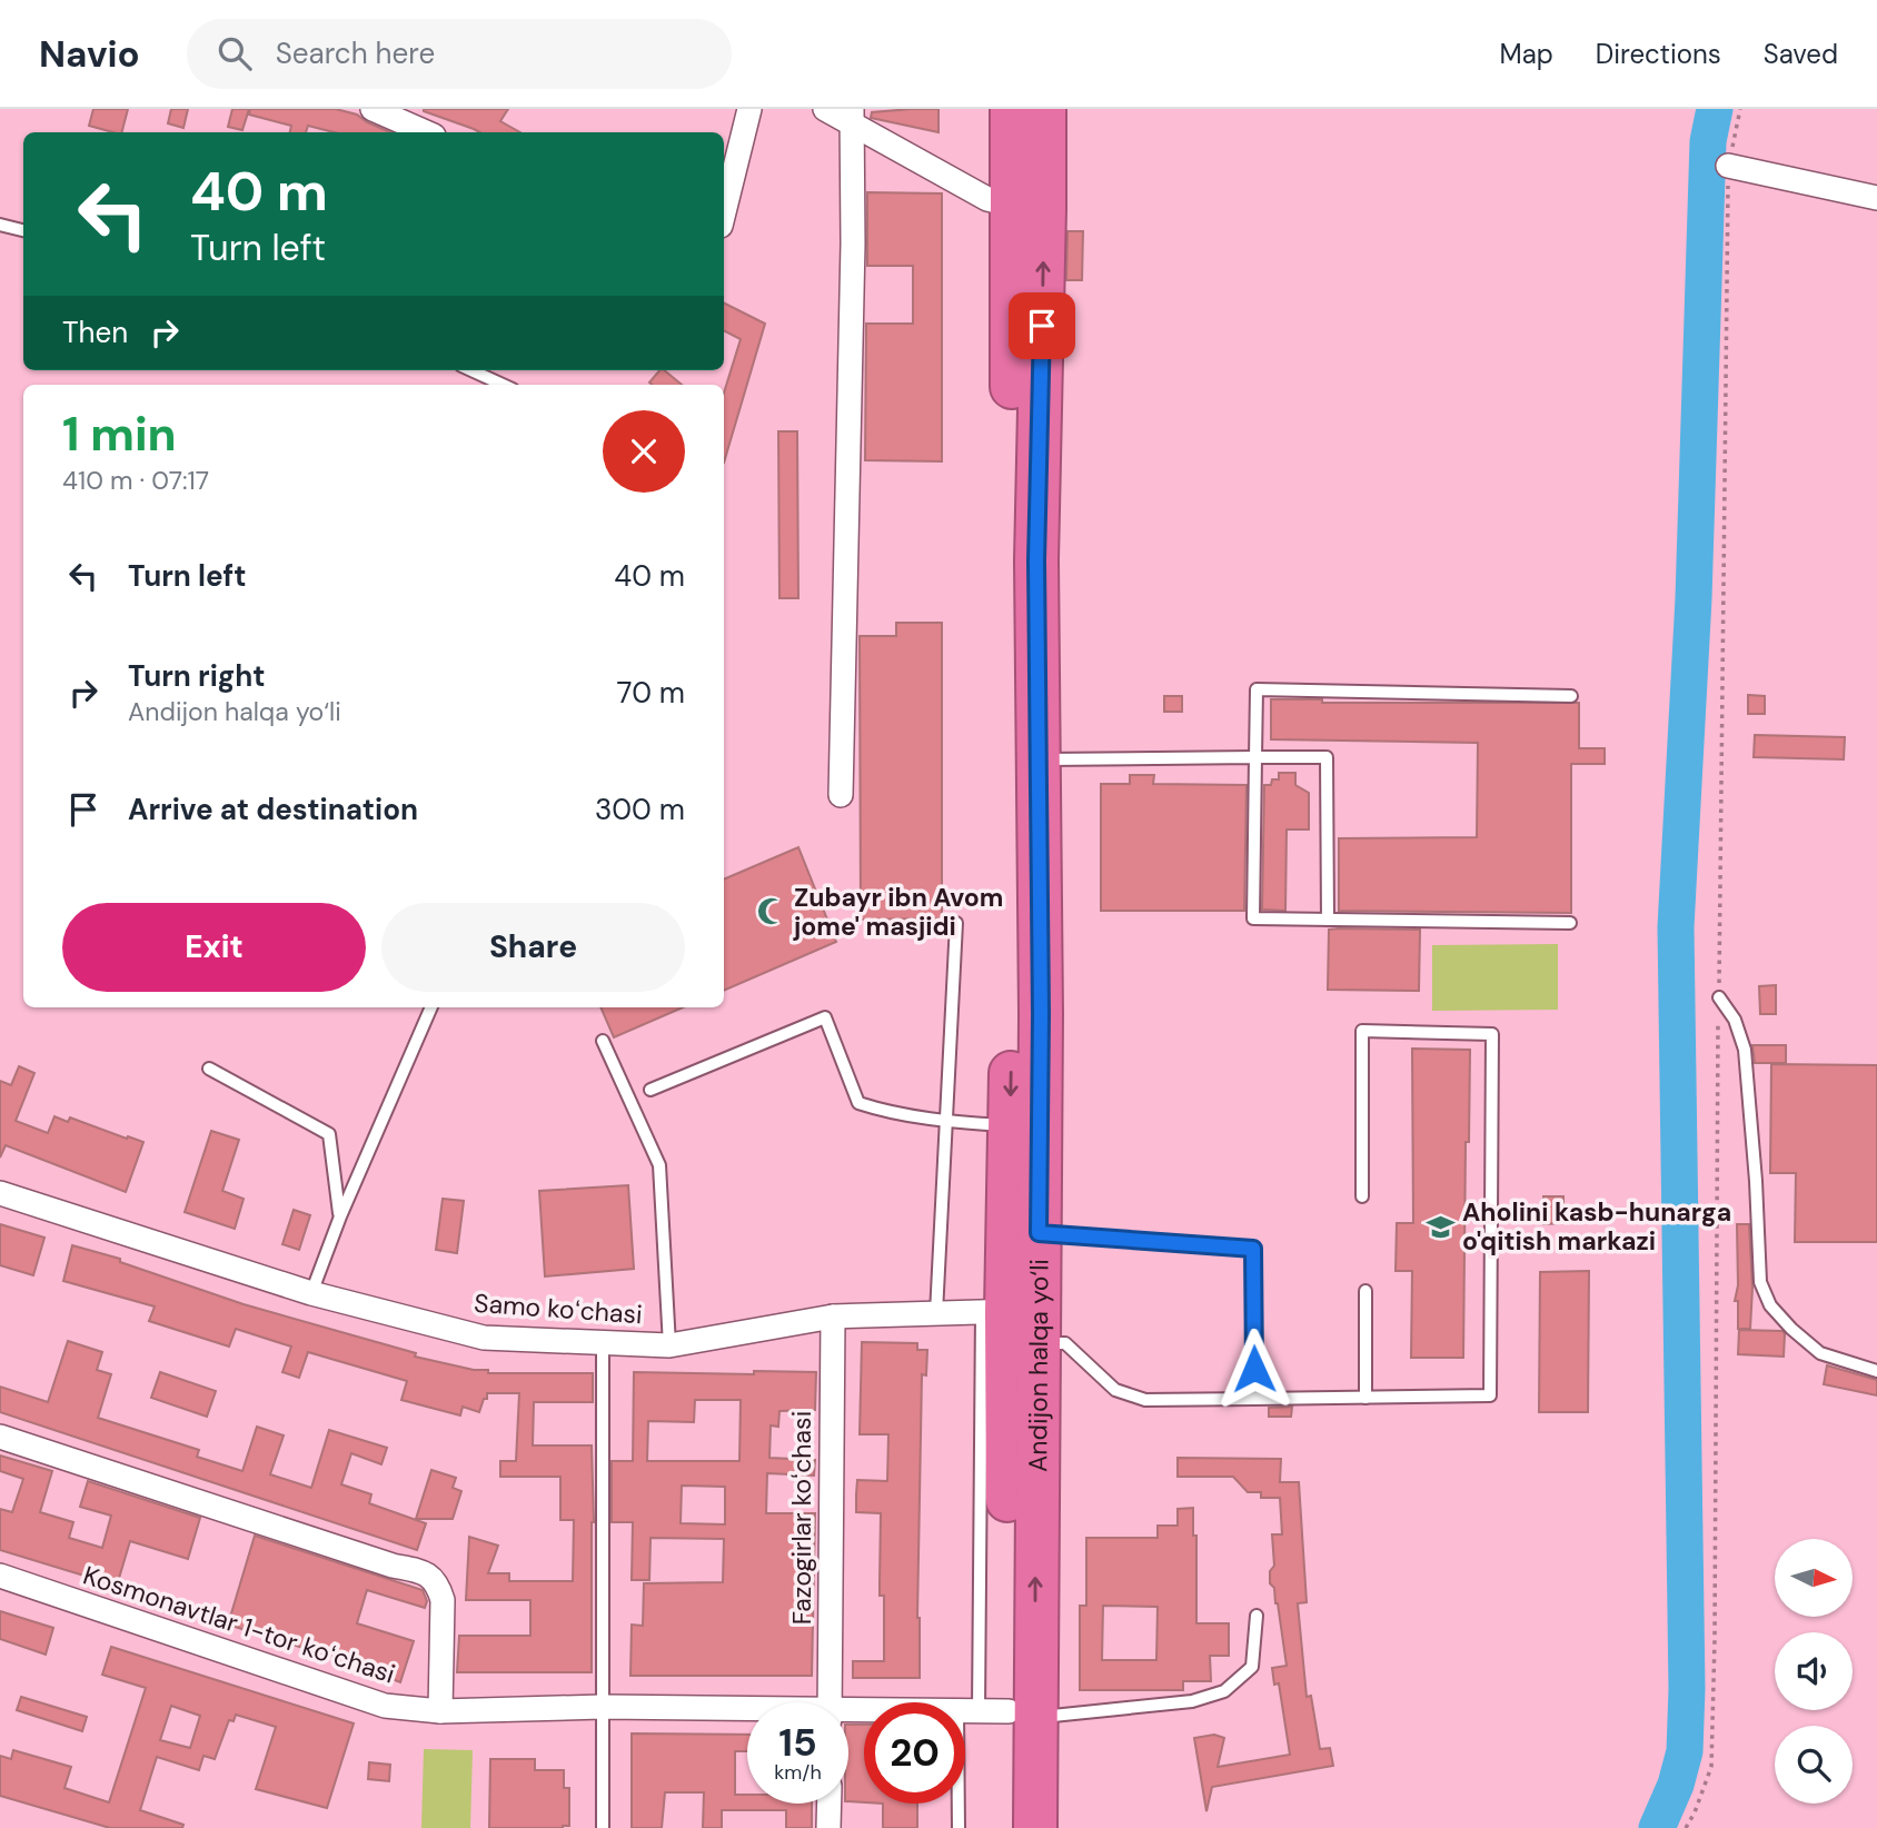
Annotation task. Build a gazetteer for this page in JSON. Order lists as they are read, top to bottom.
{
  "streets": {
    "highway": ["Andijon halqa yo‘li"],
    "street": ["Samo koʻchasi", "Fazogirlar koʻchasi", "Kosmonavtlar 1-tor koʻchasi"]
  },
  "crossings": [
    ["Samo koʻchasi", "Andijon halqa yo‘li"],
    ["Samo koʻchasi", "Fazogirlar koʻchasi"],
    ["Andijon halqa yo‘li", "Kosmonavtlar 1-tor koʻchasi"]
  ],
  "places": {
    "mosque": ["Zubayr ibn Avom jome' masjidi"],
    "school or university": ["Aholini kasb-hunarga o'qitish markazi"]
  },
  "north": "right",
  "page": {
    "header": "Navio",
    "search": "Search here",
    "nav": ["Map", "Directions", "Saved"],
    "turn": ["40 m", "Turn left"],
    "then": "Then",
    "heading": ["1 min", "410 m · 07:17"],
    "list": [
      {
        "name": "Turn left",
        "value": "40 m"
      },
      {
        "name": "Turn right",
        "note": "Andijon halqa yo‘li",
        "value": "70 m"
      },
      {
        "name": "Arrive at destination",
        "value": "300 m"
      }
    ],
    "buttons": ["Exit", "Share"],
    "speed": "15 km/h",
    "limit": "20"
  }
}
